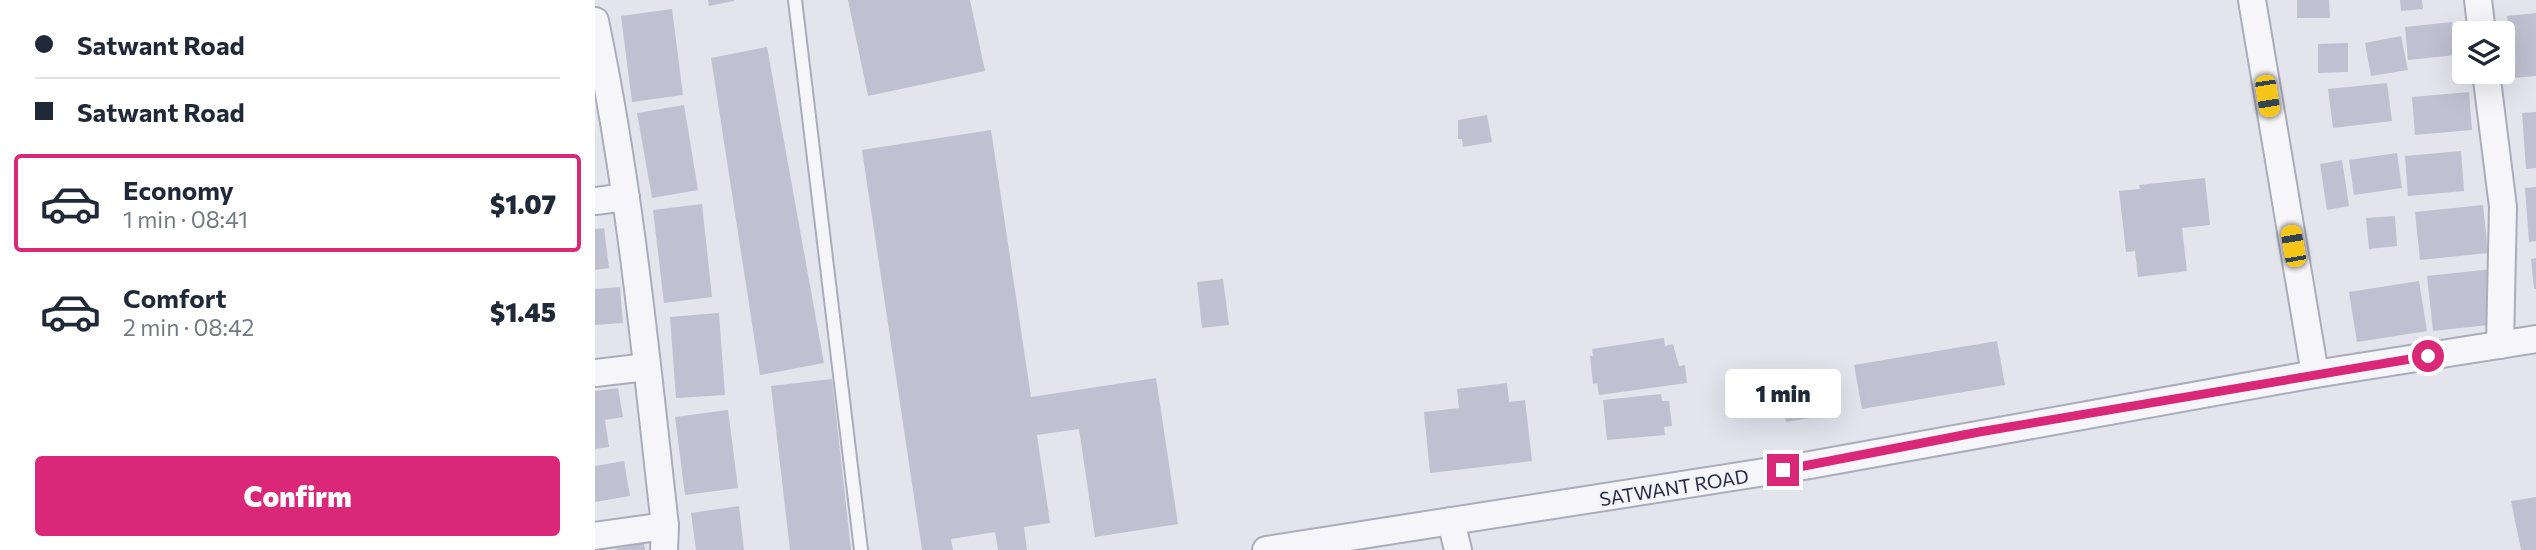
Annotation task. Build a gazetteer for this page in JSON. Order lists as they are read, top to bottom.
{
  "streets": {
    "street": ["SATWANT ROAD"]
  },
  "page": {
    "banner": ["Satwant Road", "Satwant Road"],
    "list": [
      {
        "name": "Economy",
        "note": "1 min · 08:41",
        "value": "$1.07"
      },
      {
        "name": "Comfort",
        "note": "2 min · 08:42",
        "value": "$1.45"
      }
    ],
    "bubble": "1 min",
    "buttons": "Confirm"
  }
}
